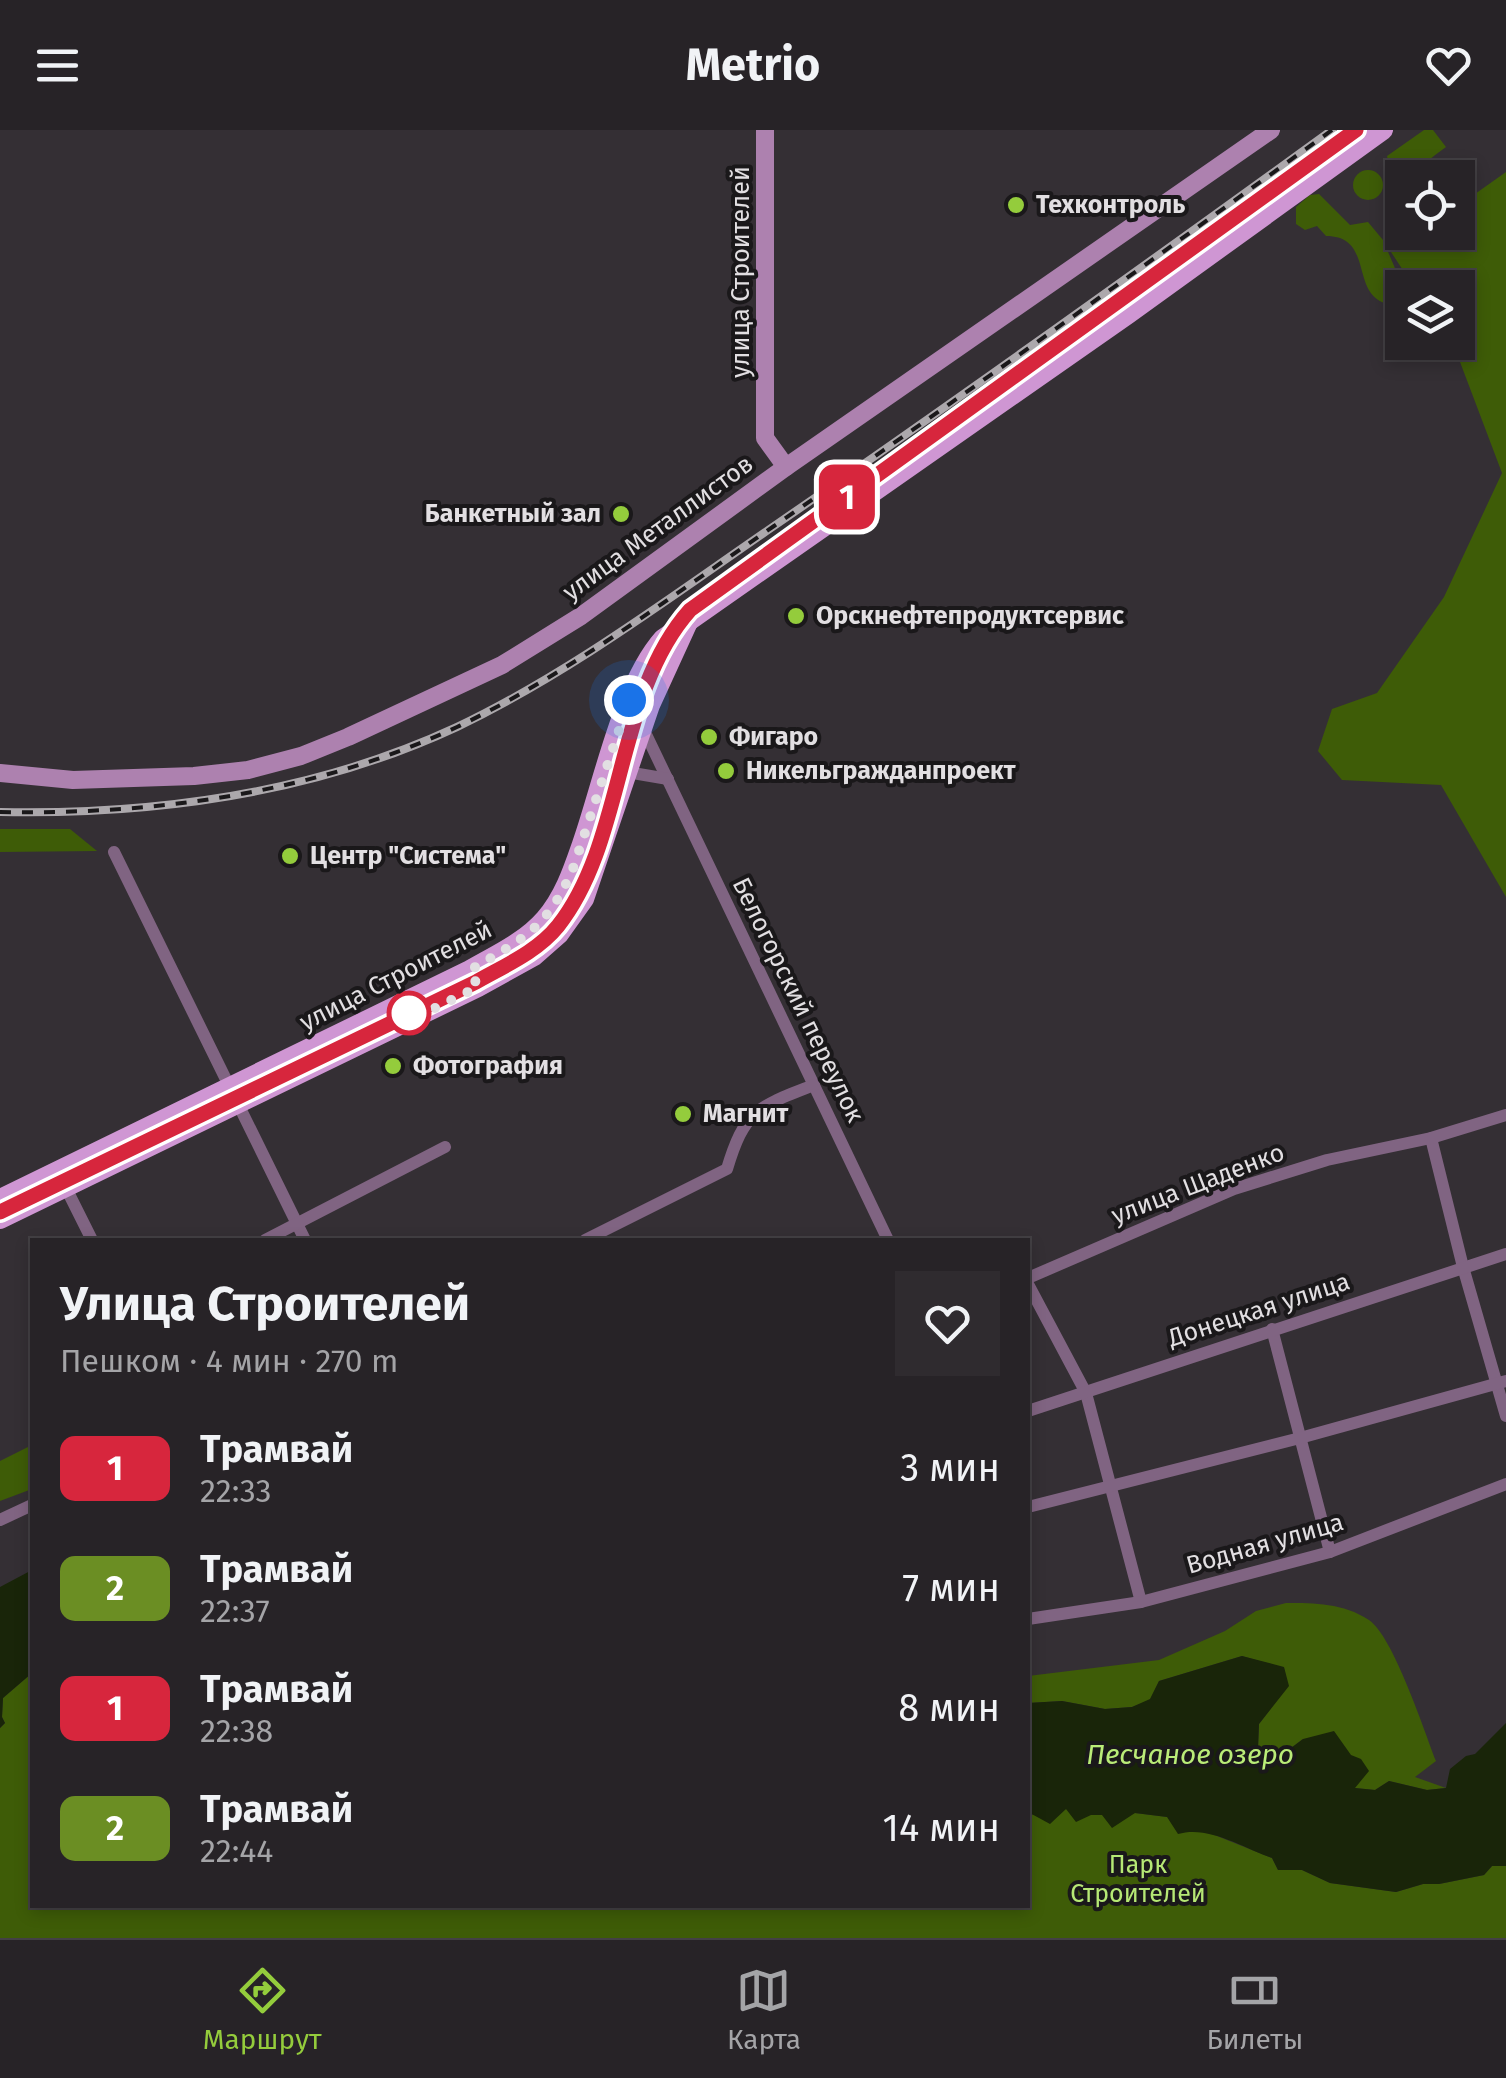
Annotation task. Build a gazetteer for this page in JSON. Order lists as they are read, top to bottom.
{
  "streets": {
    "main road": ["улица Строителей", "улица Металлистов"],
    "street": [
      "Белогорский переулок",
      "улица Щаденко",
      "Донецкая улица",
      "Водная улица"
    ]
  },
  "crossings": [
    ["улица Строителей", "улица Металлистов"],
    ["улица Строителей", "Белогорский переулок"]
  ],
  "water": ["Песчаное озеро"],
  "parks": ["Парк Строителей"],
  "places": [
    "Техконтроль",
    "Банкетный зал",
    "Орскнефтепродуктсервис",
    "Фигаро",
    "Никельгражданпроект",
    "Центр \"Система\"",
    "Фотография",
    "Магнит"
  ],
  "lines": ["tram line 1"],
  "page": {
    "header": "Metrio",
    "on_map": "1",
    "heading": ["Улица Строителей", "Пешком · 4 мин · 270 m"],
    "list": [
      {
        "mark": "1",
        "name": "Трамвай",
        "note": "22:33",
        "value": "3 мин"
      },
      {
        "mark": "2",
        "name": "Трамвай",
        "note": "22:37",
        "value": "7 мин"
      },
      {
        "mark": "1",
        "name": "Трамвай",
        "note": "22:38",
        "value": "8 мин"
      },
      {
        "mark": "2",
        "name": "Трамвай",
        "note": "22:44",
        "value": "14 мин"
      }
    ],
    "tabs": ["Маршрут", "Карта", "Билеты"]
  }
}
